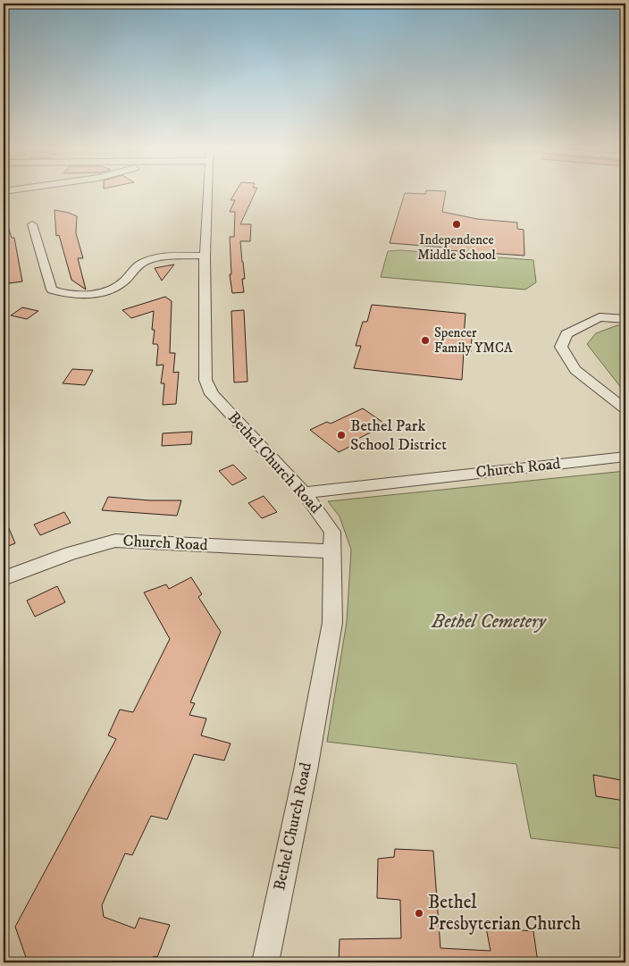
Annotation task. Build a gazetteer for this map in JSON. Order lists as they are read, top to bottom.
{
  "streets": {
    "street": ["Bethel Church Road", "Church Road"]
  },
  "crossings": [
    ["Bethel Church Road", "Church Road"]
  ],
  "parks": ["Bethel Cemetery"],
  "places": [
    "Independence Middle School",
    "Spencer Family YMCA",
    "Bethel Park School District",
    "Bethel Presbyterian Church"
  ]
}
